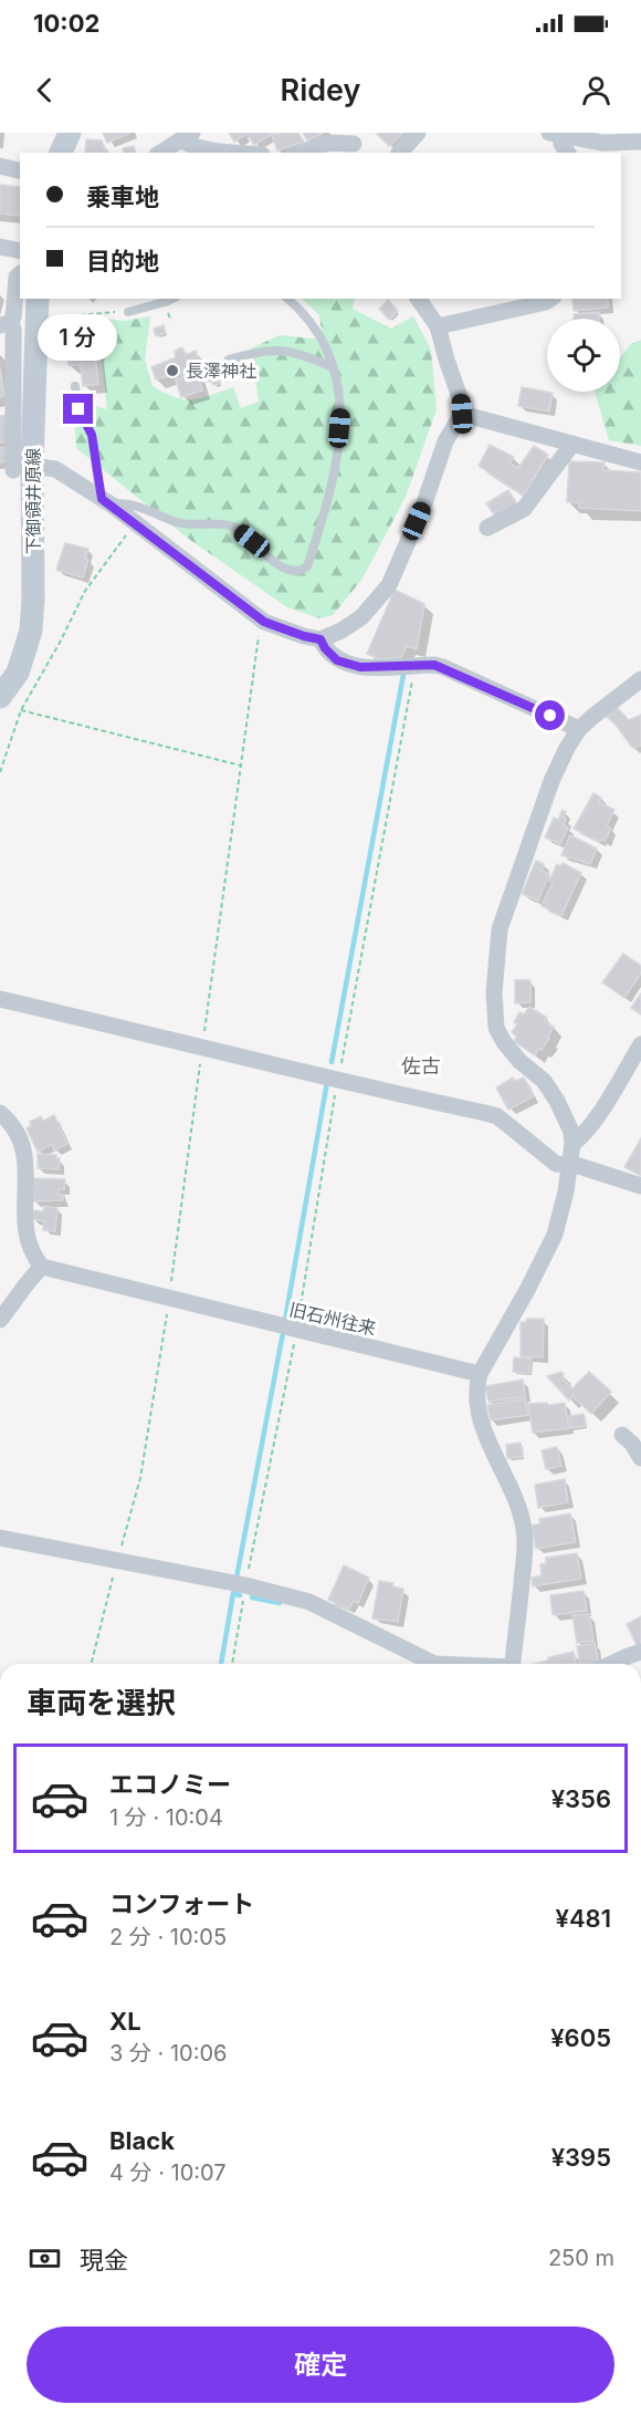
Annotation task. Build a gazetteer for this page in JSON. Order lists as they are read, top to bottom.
{
  "streets": {
    "main road": ["下御領井原線"],
    "street": ["旧石州往来"]
  },
  "districts": ["佐古"],
  "places": ["長澤神社"],
  "page": {
    "status": "10:02",
    "header": "Ridey",
    "banner": ["乗車地", "目的地"],
    "bubble": "1 分",
    "heading": "車両を選択",
    "list": [
      {
        "name": "エコノミー",
        "note": "1 分 · 10:04",
        "value": "¥356"
      },
      {
        "name": "コンフォート",
        "note": "2 分 · 10:05",
        "value": "¥481"
      },
      {
        "name": "XL",
        "note": "3 分 · 10:06",
        "value": "¥605"
      },
      {
        "name": "Black",
        "note": "4 分 · 10:07",
        "value": "¥395"
      }
    ],
    "pay": ["現金", "250 m"],
    "buttons": "確定"
  }
}
